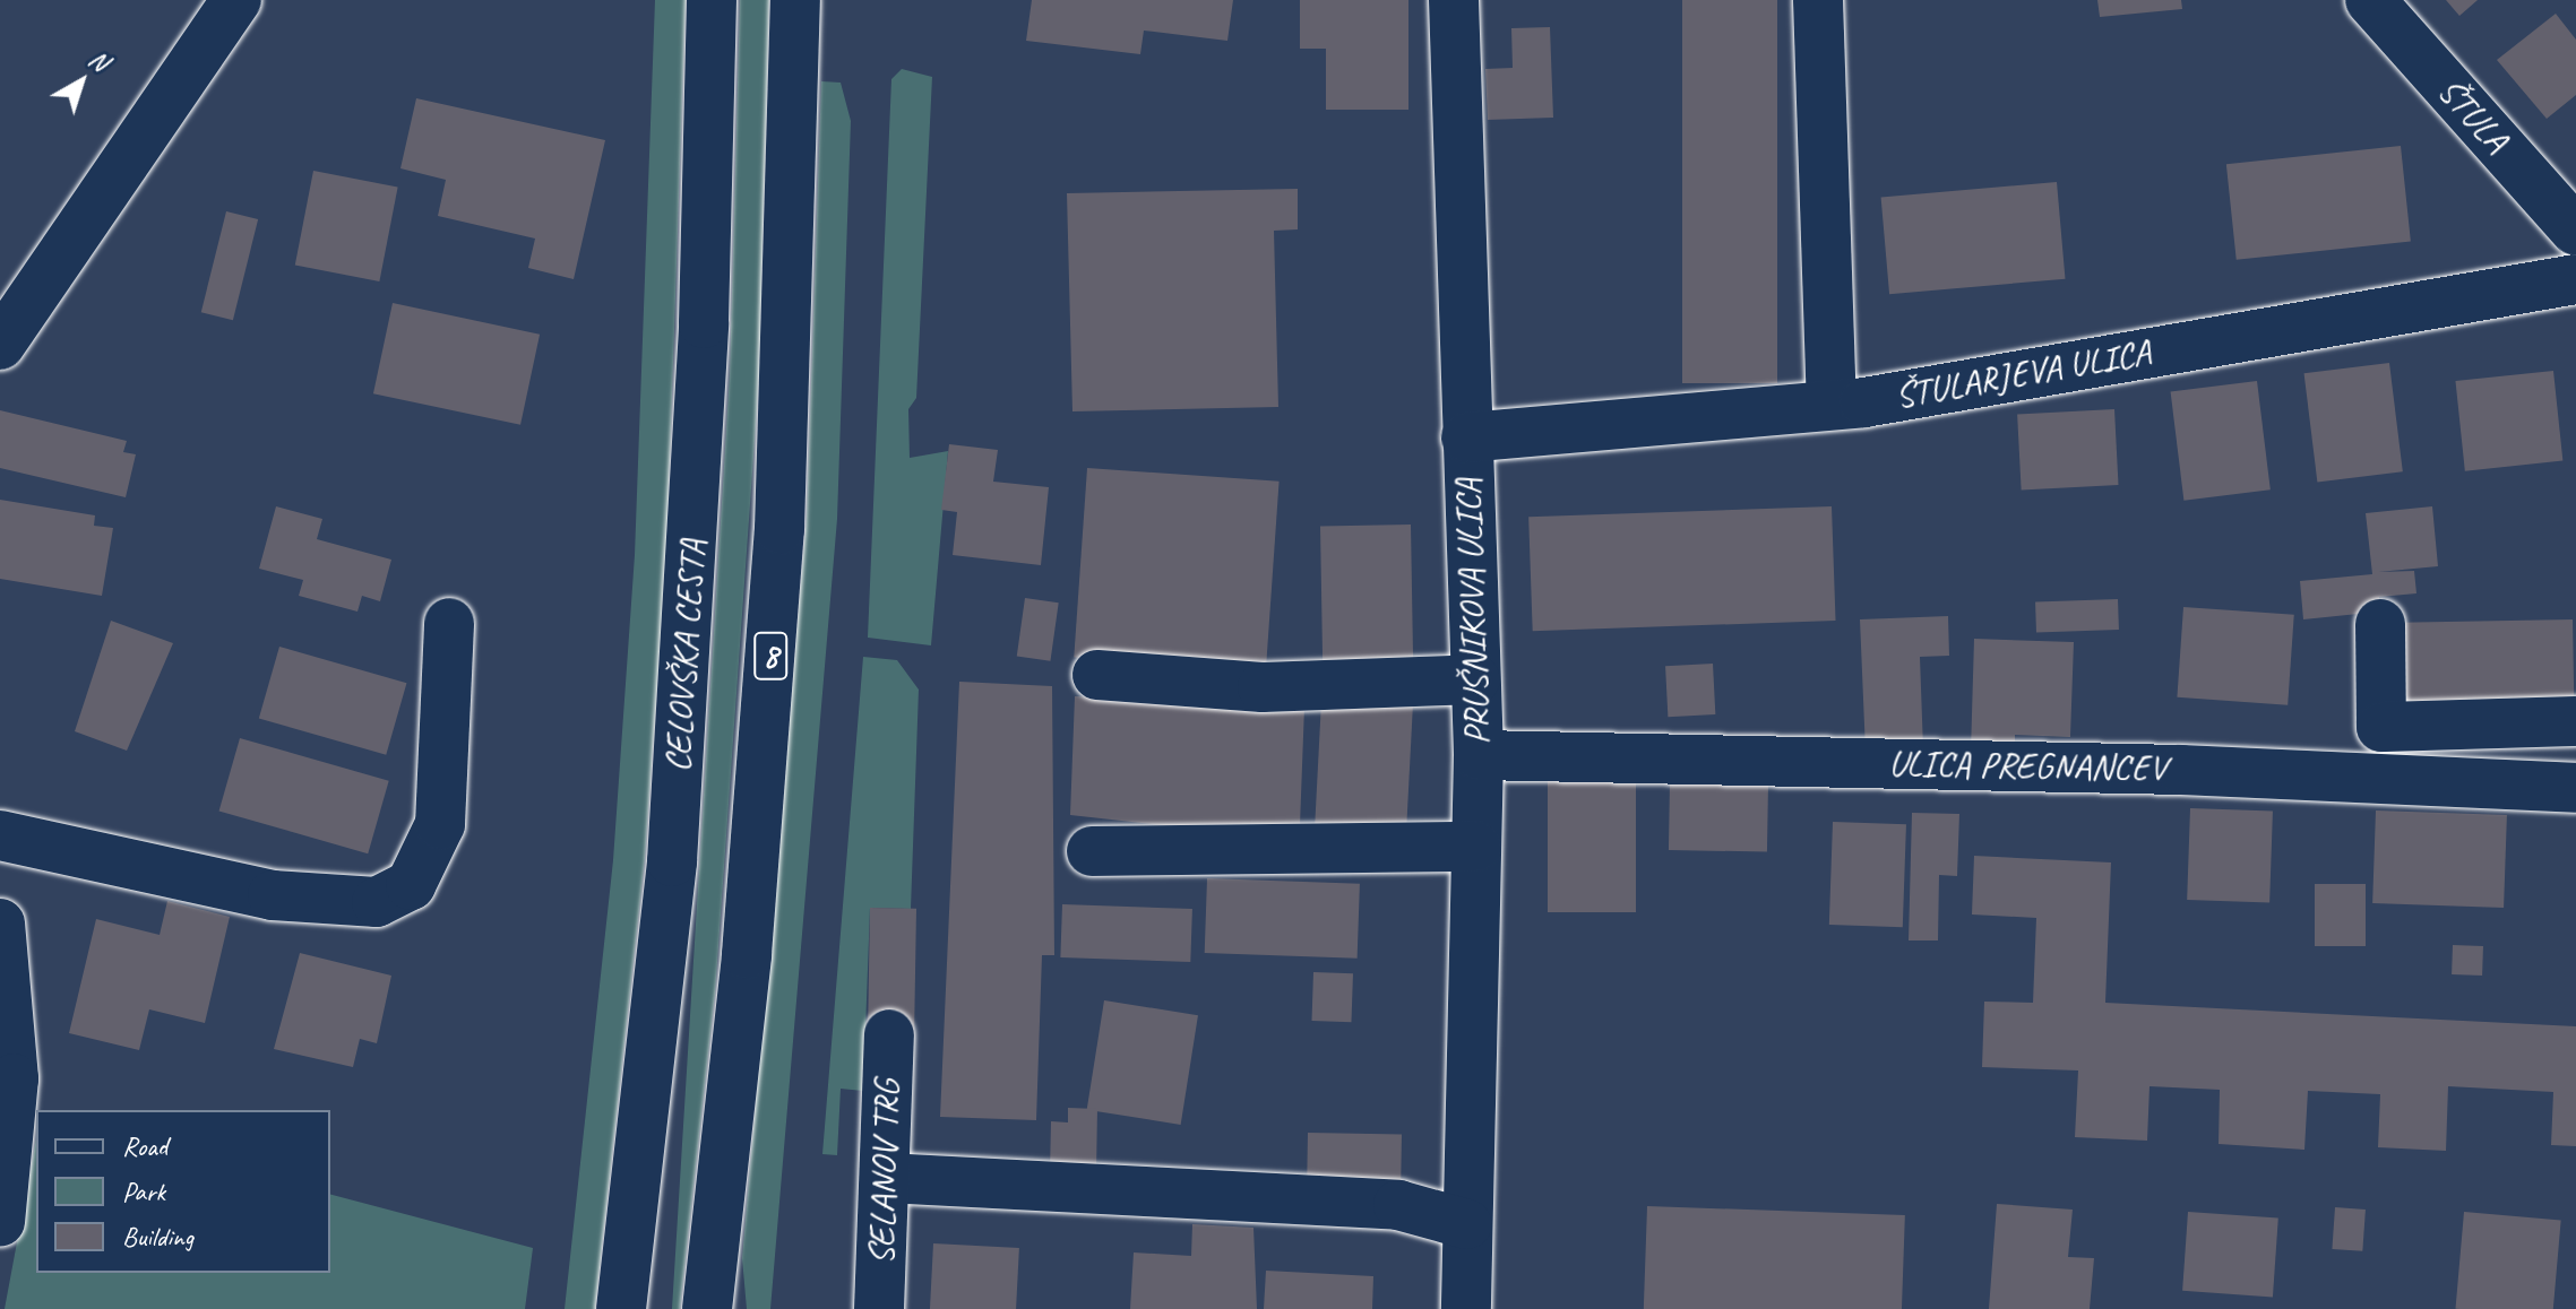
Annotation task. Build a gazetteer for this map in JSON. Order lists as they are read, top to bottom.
{
  "streets": {
    "street": [
      "ŠTULA",
      "ŠTULARJEVA ULICA",
      "PRUŠNIKOVA ULICA",
      "CELOVŠKA CESTA",
      "8",
      "ULICA PREGNANCEV",
      "SELANOV TRG"
    ]
  },
  "crossings": [
    ["ŠTULARJEVA ULICA", "PRUŠNIKOVA ULICA"],
    ["PRUŠNIKOVA ULICA", "ULICA PREGNANCEV"]
  ],
  "legend": ["Road", "Park", "Building"],
  "north": "top right"
}
